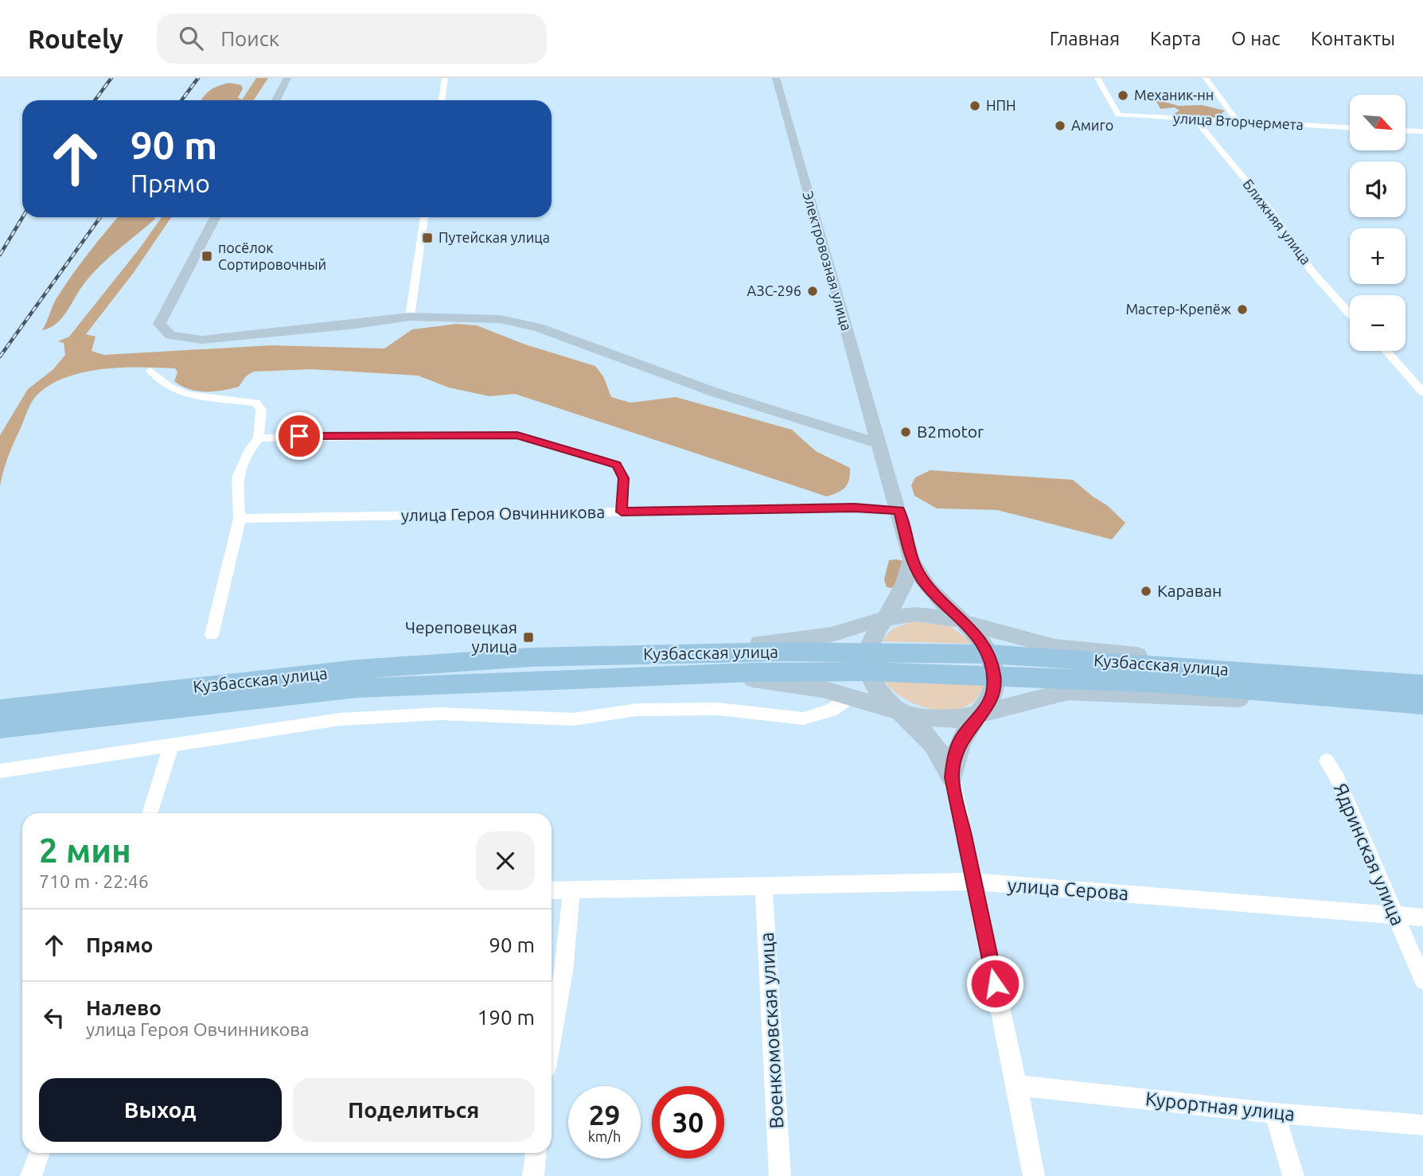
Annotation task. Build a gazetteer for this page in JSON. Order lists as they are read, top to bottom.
{
  "streets": {
    "main road": ["Кузбасская улица"],
    "street": [
      "улица Вторчермета",
      "Ближняя улица",
      "Электровозная улица",
      "улица Героя Овчинникова",
      "Ядринская улица",
      "улица Серова",
      "Военкомовская улица",
      "Курортная улица"
    ]
  },
  "crossings": [
    ["улица Вторчермета", "Ближняя улица"],
    ["Электровозная улица", "улица Героя Овчинникова"],
    ["Ядринская улица", "улица Серова"],
    ["улица Серова", "Военкомовская улица"]
  ],
  "places": {
    "other": [
      "Механик-нн",
      "НПН",
      "Амиго",
      "АЗС-296",
      "Мастер-Крепёж",
      "B2motor",
      "Караван"
    ],
    "transit": ["Путейская улица", "посёлок Сортировочный", "Череповецкая улица"]
  },
  "north": "bottom right",
  "page": {
    "header": "Routely",
    "search": "Поиск",
    "nav": [
      "Главная",
      "Карта",
      "О нас",
      "Контакты"
    ],
    "map_buttons": ["+", "−"],
    "turn": ["90 m", "Прямо"],
    "heading": ["2 мин", "710 m · 22:46"],
    "list": [
      {
        "name": "Прямо",
        "value": "90 m"
      },
      {
        "name": "Налево",
        "note": "улица Героя Овчинникова",
        "value": "190 m"
      }
    ],
    "buttons": ["Выход", "Поделиться"],
    "speed": "29 km/h",
    "limit": "30"
  }
}
